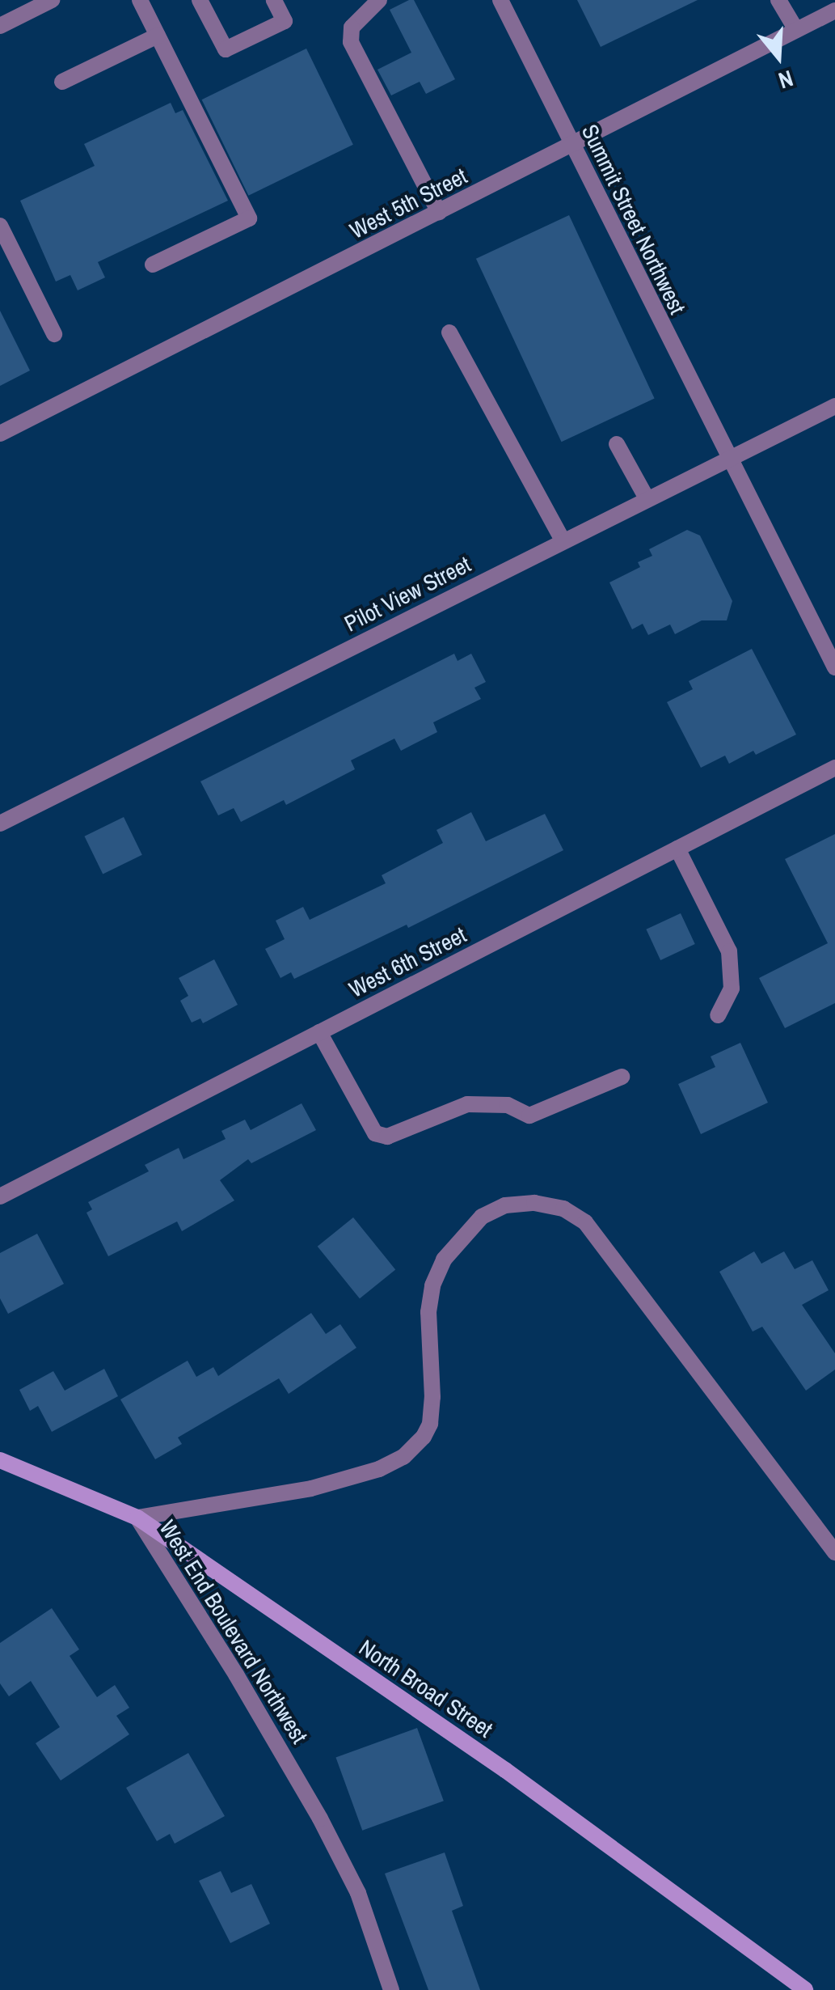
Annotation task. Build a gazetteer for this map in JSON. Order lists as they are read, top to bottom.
{
  "streets": {
    "main road": ["North Broad Street"],
    "street": [
      "West 5th Street",
      "Summit Street Northwest",
      "Pilot View Street",
      "West 6th Street",
      "West End Boulevard Northwest"
    ]
  },
  "crossings": [
    ["West 5th Street", "Summit Street Northwest"],
    ["Summit Street Northwest", "Pilot View Street"],
    ["West End Boulevard Northwest", "North Broad Street"]
  ],
  "north": "bottom"
}
